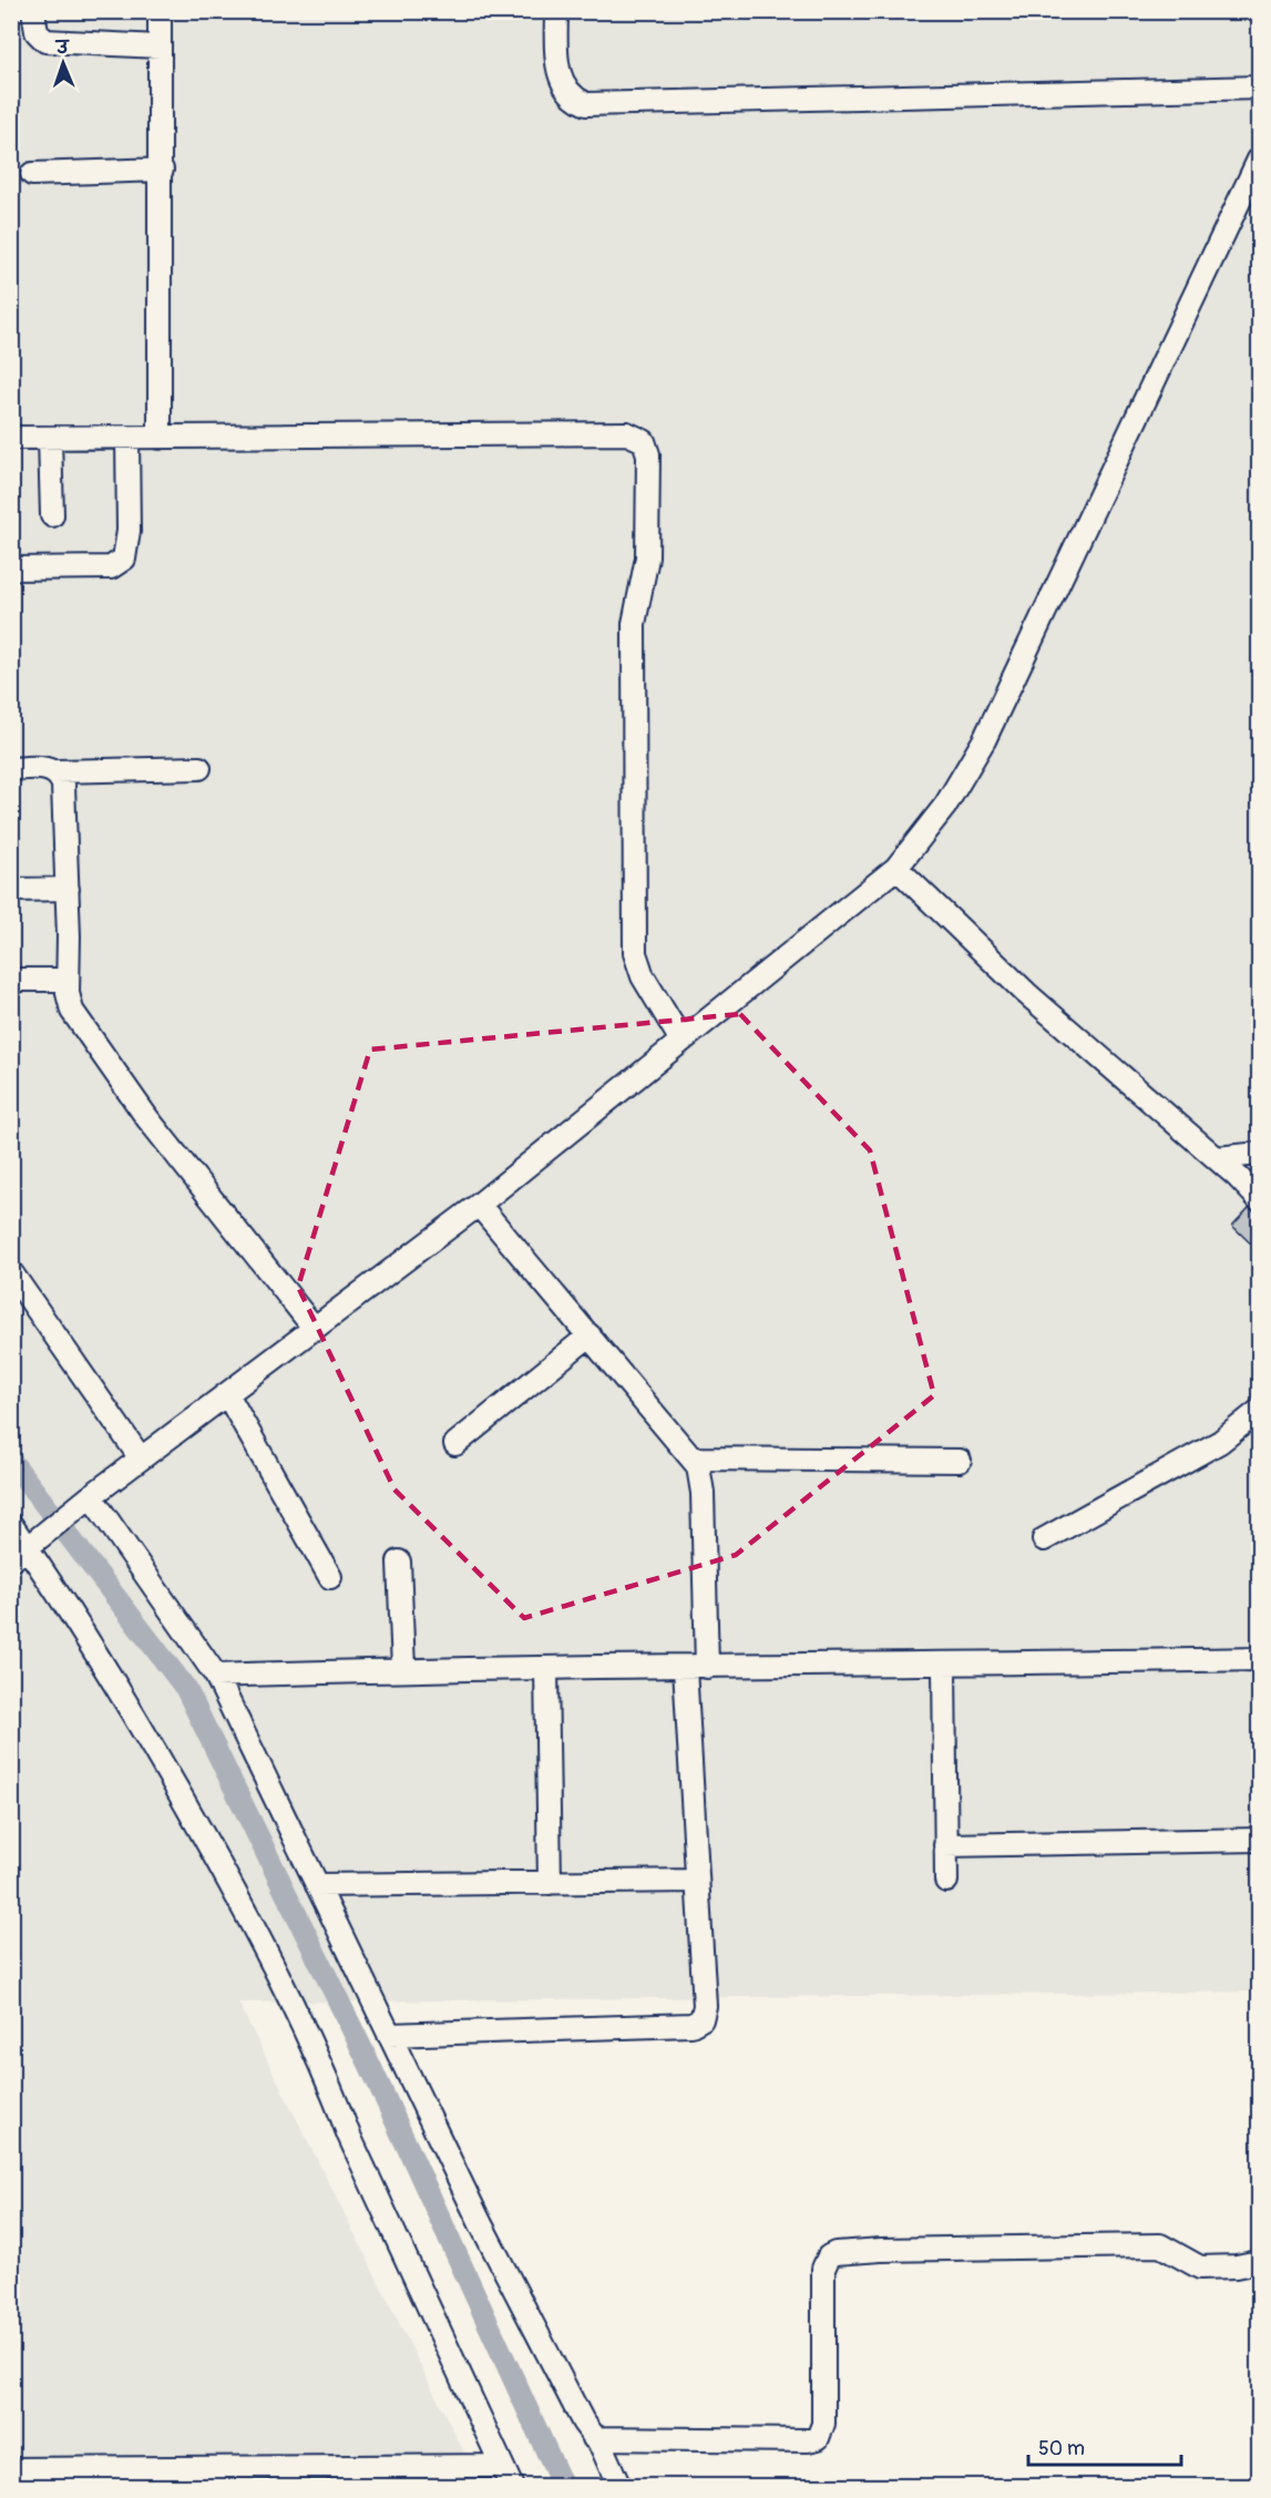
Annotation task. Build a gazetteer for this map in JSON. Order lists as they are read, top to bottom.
{
  "scale_bar": "50 m",
  "north": "top"
}
